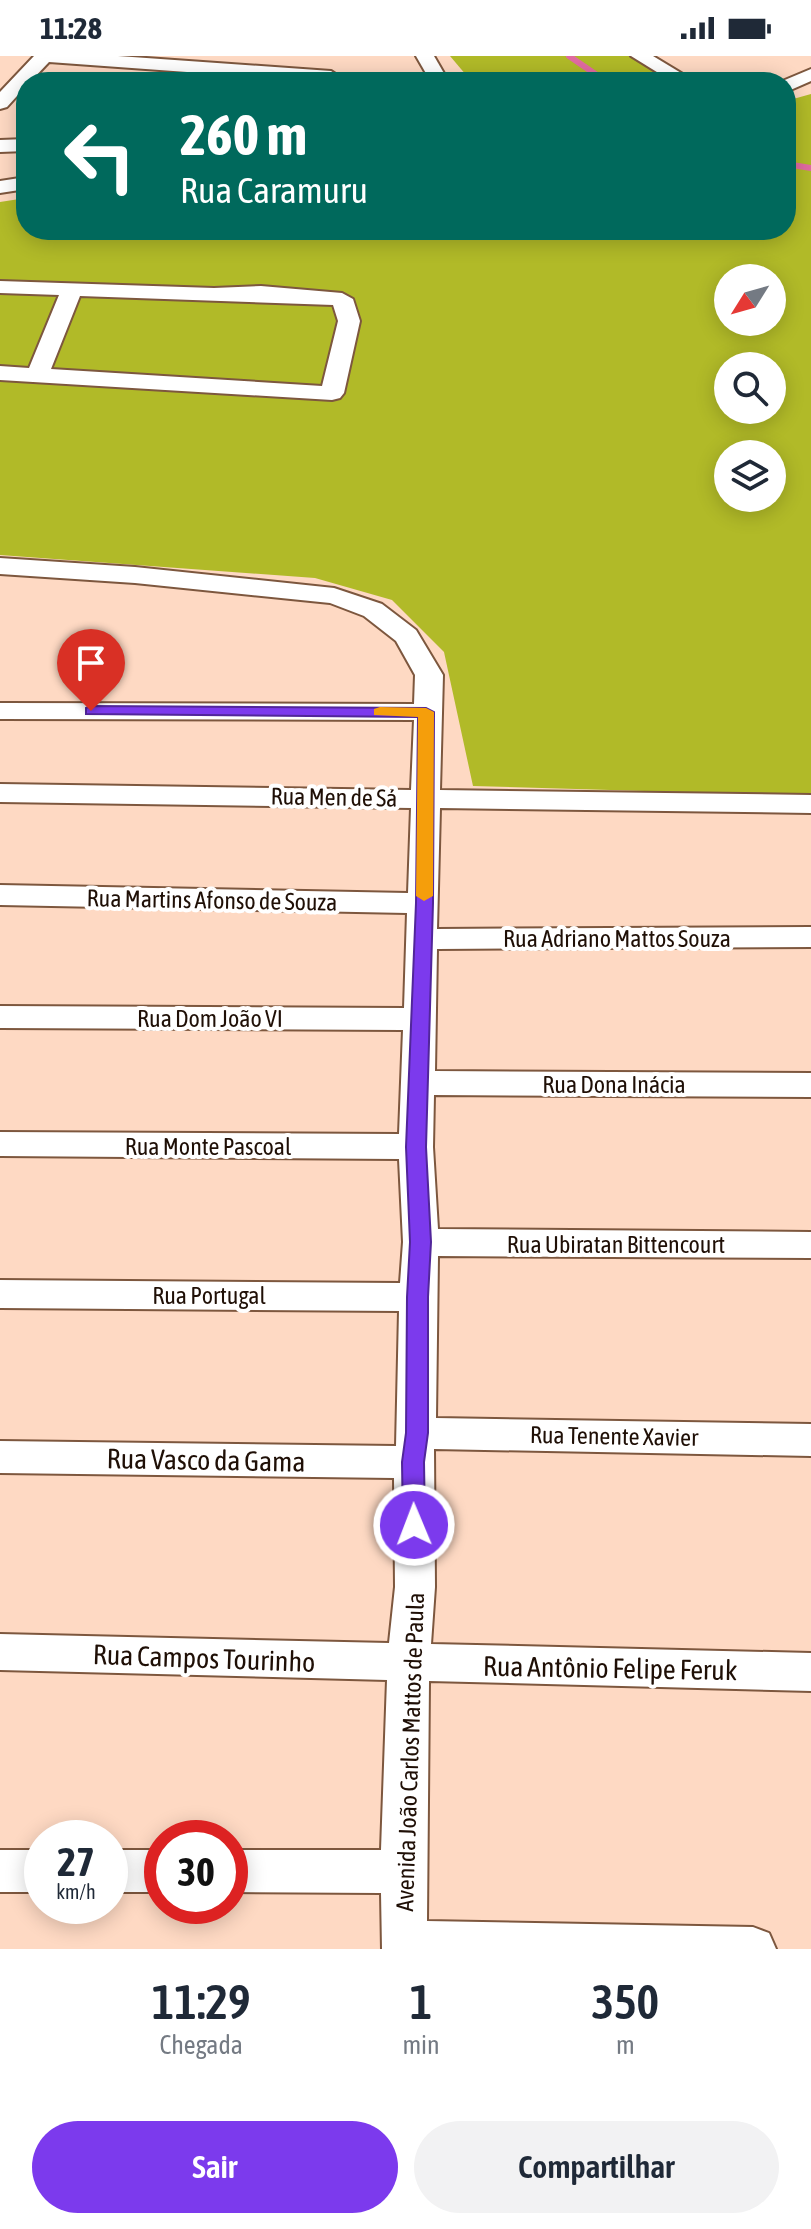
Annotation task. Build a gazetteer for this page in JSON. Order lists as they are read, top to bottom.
{
  "streets": {
    "street": [
      "Rua Men de Sá",
      "Rua Martins Afonso de Souza",
      "Rua Adriano Mattos Souza",
      "Rua Dom João VI",
      "Rua Dona Inácia",
      "Rua Monte Pascoal",
      "Rua Ubiratan Bittencourt",
      "Rua Portugal",
      "Rua Tenente Xavier",
      "Rua Vasco da Gama",
      "Rua Campos Tourinho",
      "Rua Antônio Felipe Feruk",
      "Avenida João Carlos Mattos de Paula"
    ]
  },
  "crossings": [
    ["Rua Men de Sá", "Avenida João Carlos Mattos de Paula"],
    ["Rua Martins Afonso de Souza", "Avenida João Carlos Mattos de Paula"],
    ["Rua Adriano Mattos Souza", "Avenida João Carlos Mattos de Paula"],
    ["Rua Dom João VI", "Avenida João Carlos Mattos de Paula"],
    ["Rua Dona Inácia", "Avenida João Carlos Mattos de Paula"],
    ["Rua Monte Pascoal", "Avenida João Carlos Mattos de Paula"],
    ["Rua Ubiratan Bittencourt", "Avenida João Carlos Mattos de Paula"],
    ["Rua Portugal", "Avenida João Carlos Mattos de Paula"],
    ["Rua Tenente Xavier", "Rua Vasco da Gama"],
    ["Rua Tenente Xavier", "Avenida João Carlos Mattos de Paula"],
    ["Rua Vasco da Gama", "Avenida João Carlos Mattos de Paula"],
    ["Rua Campos Tourinho", "Rua Antônio Felipe Feruk"],
    ["Rua Campos Tourinho", "Avenida João Carlos Mattos de Paula"],
    ["Rua Antônio Felipe Feruk", "Avenida João Carlos Mattos de Paula"]
  ],
  "north": "bottom left",
  "page": {
    "status": "11:28",
    "turn": ["260 m", "Rua Caramuru"],
    "speed": "27 km/h",
    "limit": "30",
    "eta": [
      "11:29",
      "Chegada",
      "1",
      "min",
      "350",
      "m"
    ],
    "buttons": ["Sair", "Compartilhar"]
  }
}
